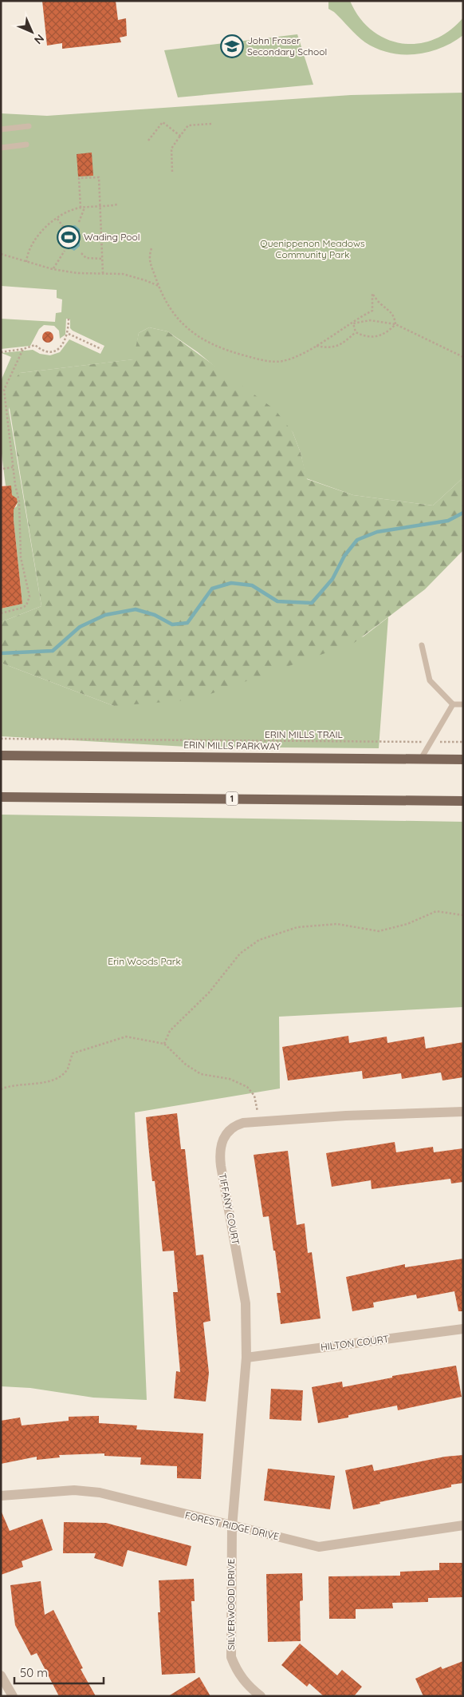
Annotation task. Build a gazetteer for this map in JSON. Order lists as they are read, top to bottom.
{
  "streets": {
    "main road": ["ERIN MILLS PARKWAY", "1"],
    "street": [
      "TIFFANY COURT",
      "HILTON COURT",
      "FOREST RIDGE DRIVE",
      "SILVERWOOD DRIVE"
    ],
    "path": ["ERIN MILLS TRAIL"]
  },
  "crossings": [
    ["TIFFANY COURT", "HILTON COURT"],
    ["TIFFANY COURT", "FOREST RIDGE DRIVE"],
    ["TIFFANY COURT", "SILVERWOOD DRIVE"],
    ["FOREST RIDGE DRIVE", "SILVERWOOD DRIVE"]
  ],
  "parks": ["Quenippenon Meadows Community Park", "Erin Woods Park"],
  "places": {
    "school or university": ["John Fraser Secondary School"],
    "sports": ["Wading Pool"]
  },
  "scale_bar": "50 m",
  "north": "bottom right"
}
